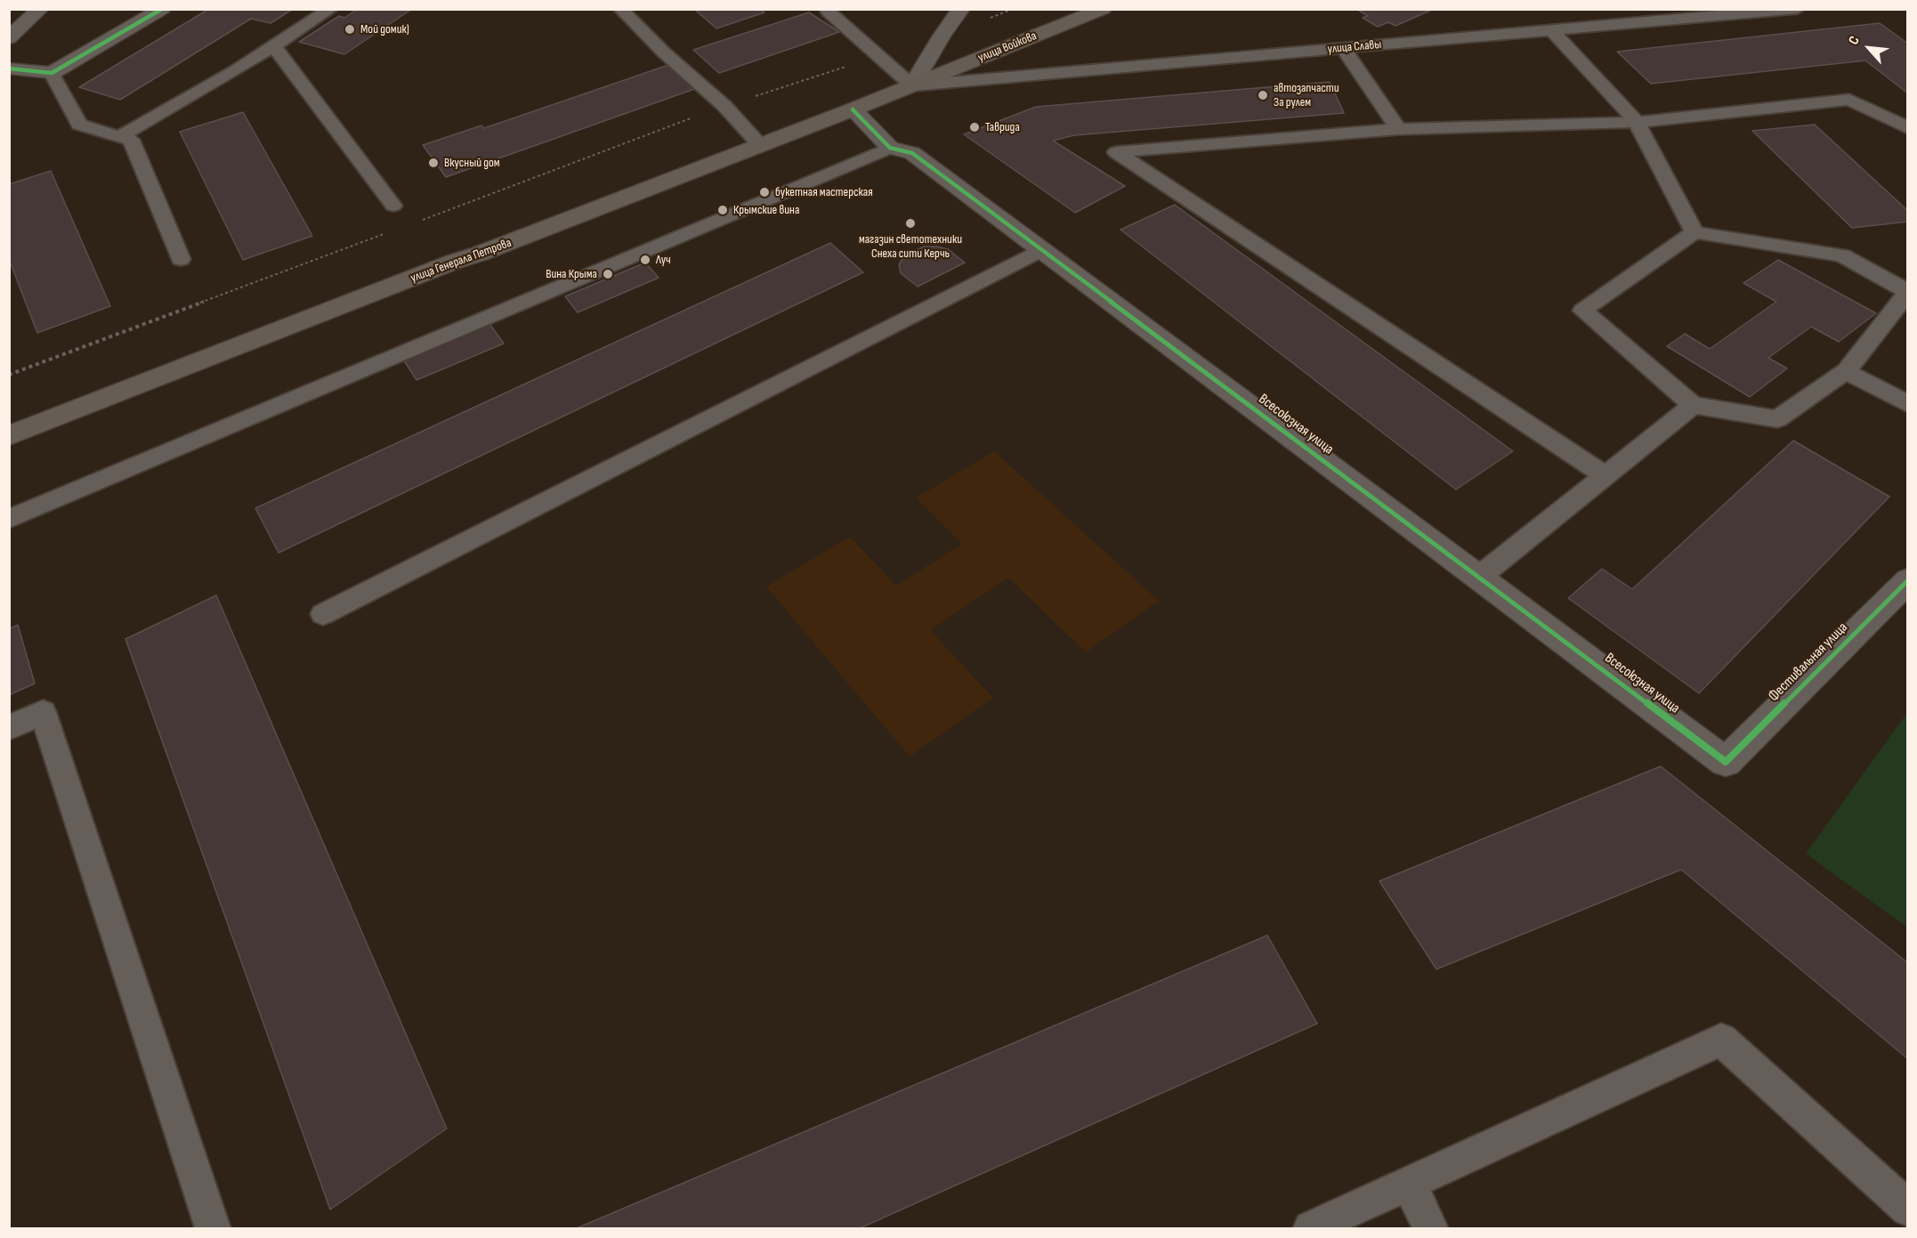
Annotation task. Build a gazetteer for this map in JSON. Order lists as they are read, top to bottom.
{
  "streets": {
    "main road": ["улица Войкова", "улица Генерала Петрова"],
    "street": ["Всесоюзная улица", "Фестивальная улица"],
    "lane": ["улица Славы"]
  },
  "crossings": [
    ["улица Войкова", "улица Славы"],
    ["улица Войкова", "улица Генерала Петрова"],
    ["улица Славы", "улица Генерала Петрова"],
    ["улица Генерала Петрова", "Всесоюзная улица"],
    ["Всесоюзная улица", "Фестивальная улица"]
  ],
  "places": [
    "Мой домик)",
    "автозапчасти За рулем",
    "Таврида",
    "Вкусный дом",
    "букетная мастерская",
    "Крымские вина",
    "магазин светотехники Снеха сити Керчь",
    "Луч",
    "Вина Крыма"
  ],
  "north": "top left"
}
